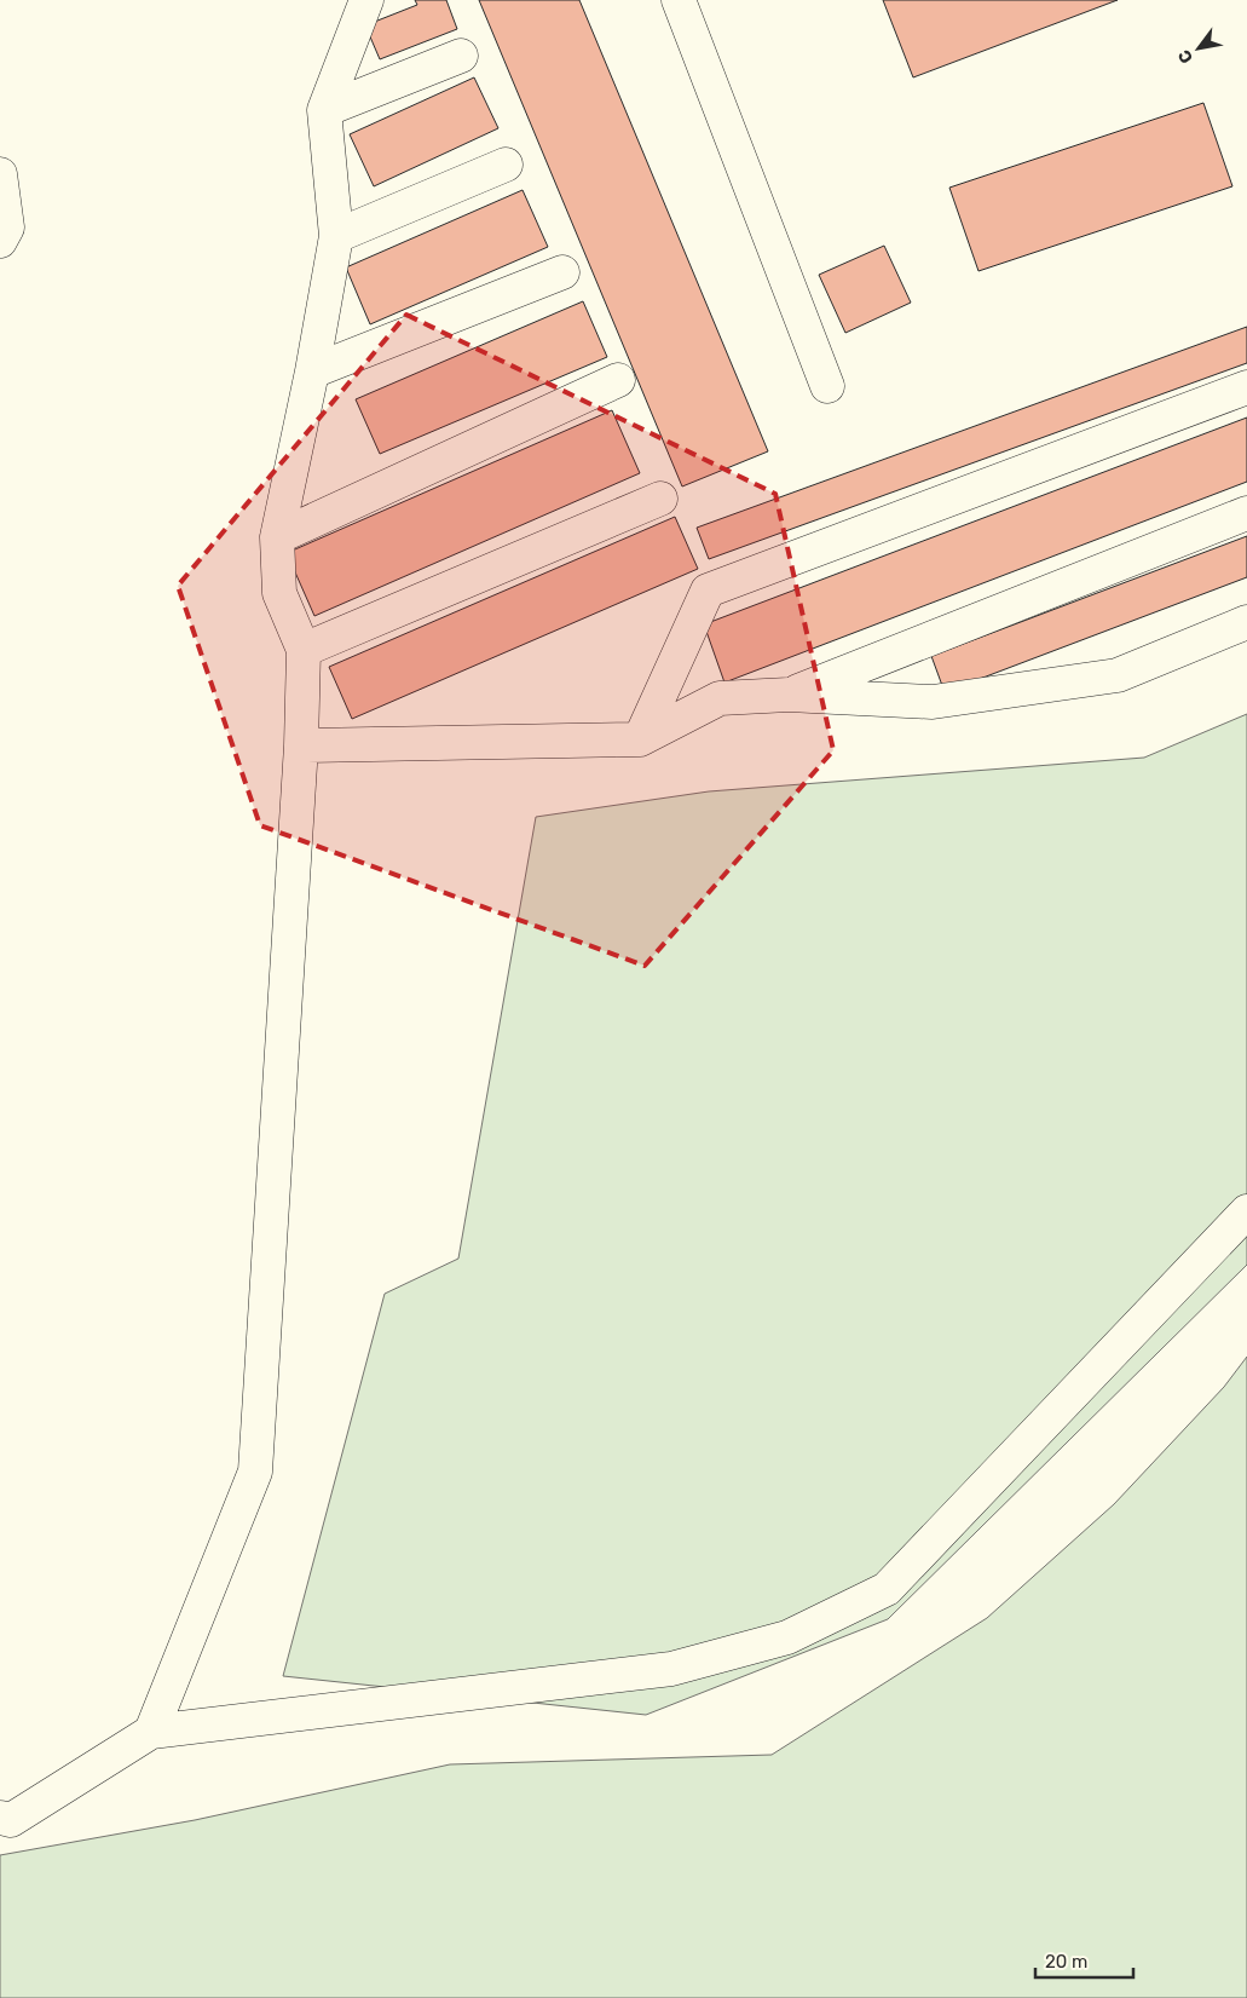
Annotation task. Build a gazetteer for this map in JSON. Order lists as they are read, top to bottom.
{
  "scale_bar": "20 m",
  "north": "bottom left"
}
